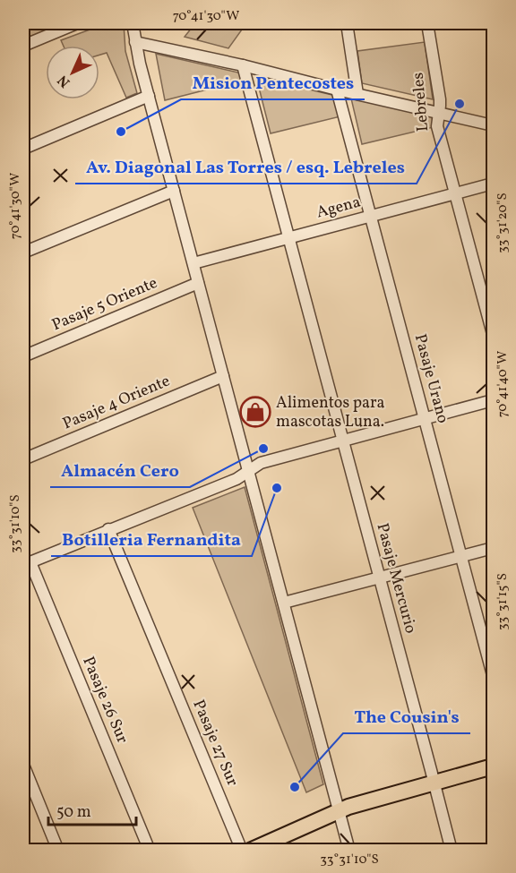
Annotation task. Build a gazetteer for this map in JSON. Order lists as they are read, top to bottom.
{
  "streets": {
    "street": [
      "Lebreles",
      "Agena",
      "Pasaje 5 Oriente",
      "Pasaje Urano",
      "Pasaje 4 Oriente",
      "Pasaje Mercurio",
      "Pasaje 26 Sur",
      "Pasaje 27 Sur"
    ]
  },
  "crossings": [
    ["Lebreles", "Agena"],
    ["Agena", "Pasaje Urano"],
    ["Agena", "Pasaje Mercurio"]
  ],
  "places": {
    "other": [
      "Av. Diagonal Las Torres / esq. Lebreles",
      "Mision Pentecostes",
      "Almacén Cero",
      "Botilleria Fernandita",
      "The Cousin's"
    ],
    "shop": ["Alimentos para mascotas Luna."]
  },
  "scale_bar": "50 m",
  "north": "bottom left",
  "coordinates": [
    "70°41'30\"W",
    "33°31'20\"S",
    "70°41'40\"W",
    "33°31'10\"S",
    "33°31'15\"S"
  ]
}
